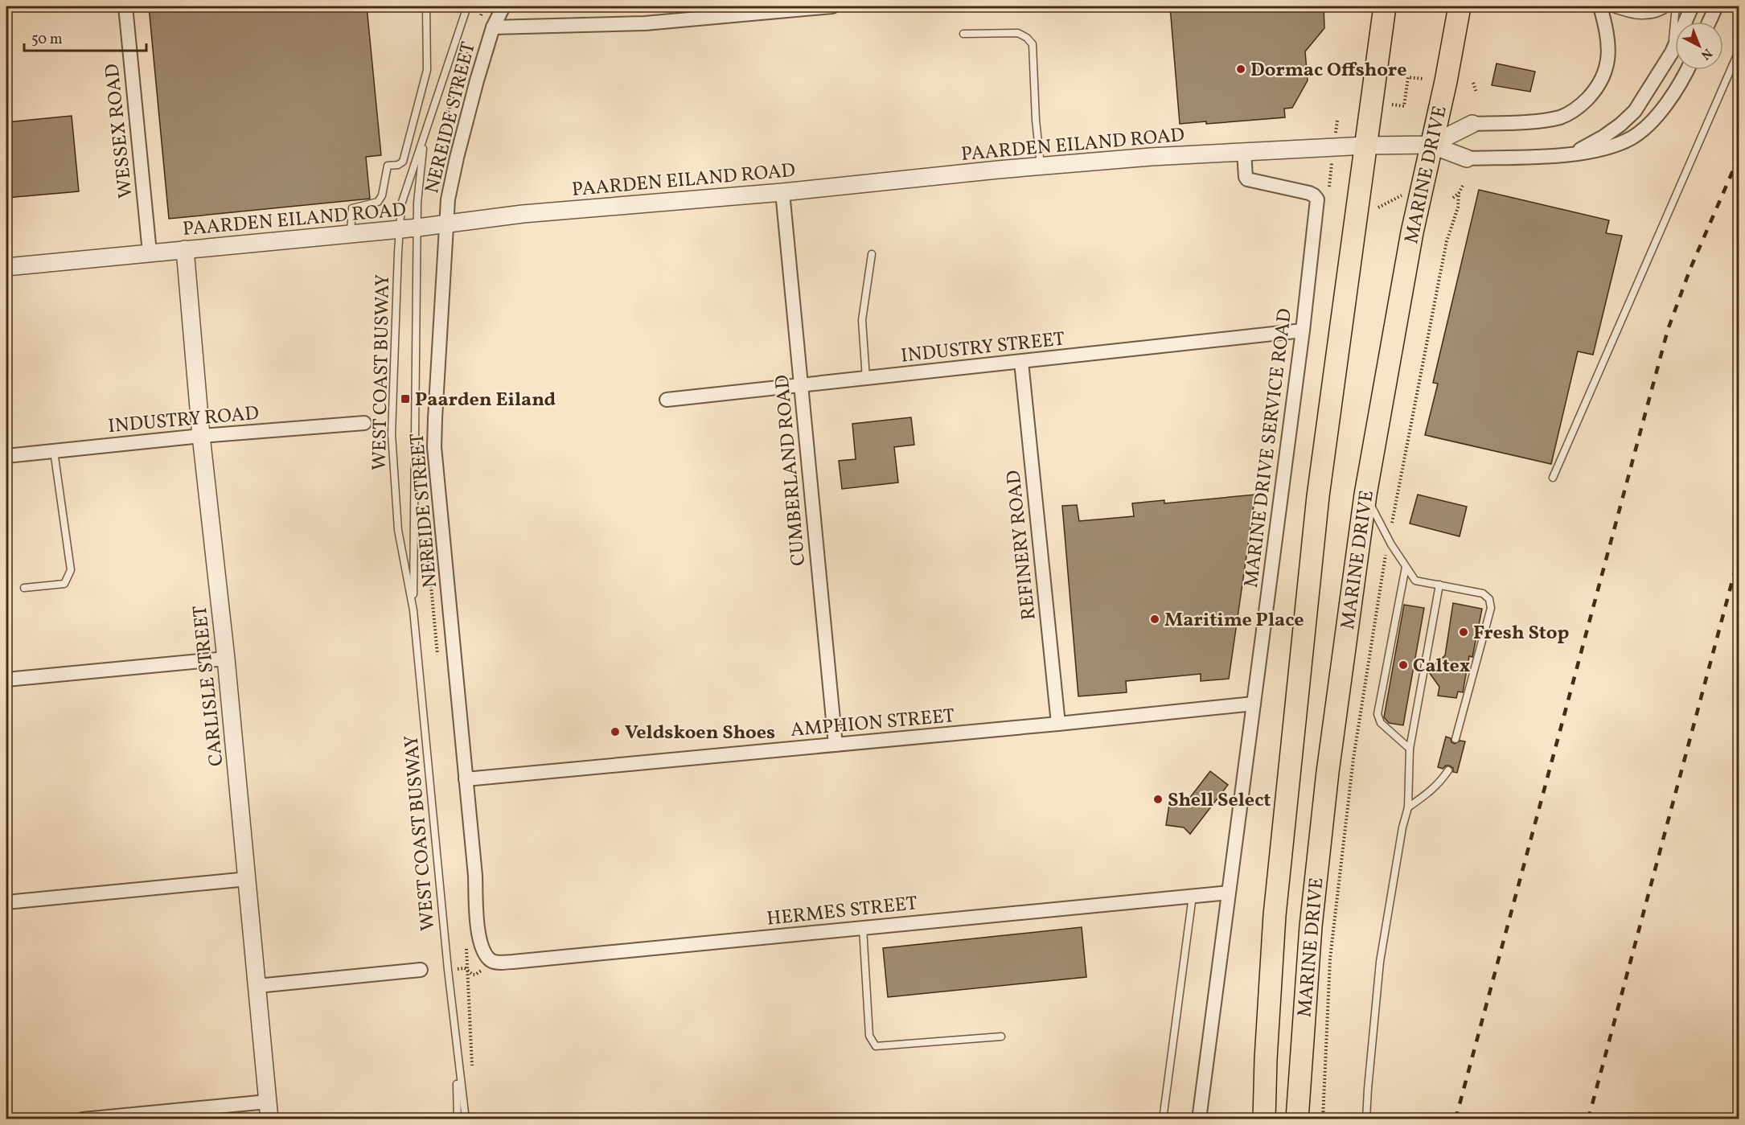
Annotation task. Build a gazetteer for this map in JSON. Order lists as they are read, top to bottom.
{
  "streets": {
    "main road": ["MARINE DRIVE"],
    "street": [
      "NEREIDE STREET",
      "WESSEX ROAD",
      "PAARDEN EILAND ROAD",
      "INDUSTRY STREET",
      "INDUSTRY ROAD",
      "MARINE DRIVE SERVICE ROAD",
      "CUMBERLAND ROAD",
      "REFINERY ROAD",
      "CARLISLE STREET",
      "AMPHION STREET",
      "HERMES STREET"
    ],
    "lane": ["WEST COAST BUSWAY"]
  },
  "crossings": [
    ["NEREIDE STREET", "PAARDEN EILAND ROAD"],
    ["NEREIDE STREET", "AMPHION STREET"],
    ["NEREIDE STREET", "HERMES STREET"],
    ["WESSEX ROAD", "PAARDEN EILAND ROAD"],
    ["PAARDEN EILAND ROAD", "MARINE DRIVE"],
    ["PAARDEN EILAND ROAD", "WEST COAST BUSWAY"],
    ["PAARDEN EILAND ROAD", "MARINE DRIVE SERVICE ROAD"],
    ["PAARDEN EILAND ROAD", "CUMBERLAND ROAD"],
    ["PAARDEN EILAND ROAD", "CARLISLE STREET"],
    ["INDUSTRY STREET", "MARINE DRIVE SERVICE ROAD"],
    ["INDUSTRY STREET", "CUMBERLAND ROAD"],
    ["INDUSTRY STREET", "REFINERY ROAD"],
    ["INDUSTRY ROAD", "CARLISLE STREET"],
    ["MARINE DRIVE SERVICE ROAD", "AMPHION STREET"],
    ["MARINE DRIVE SERVICE ROAD", "HERMES STREET"],
    ["CUMBERLAND ROAD", "AMPHION STREET"],
    ["REFINERY ROAD", "AMPHION STREET"]
  ],
  "places": {
    "other": [
      "Dormac Offshore",
      "Maritime Place",
      "Fresh Stop",
      "Caltex",
      "Veldskoen Shoes",
      "Shell Select"
    ],
    "transit": ["Paarden Eiland"]
  },
  "scale_bar": "50 m",
  "north": "bottom right"
}
